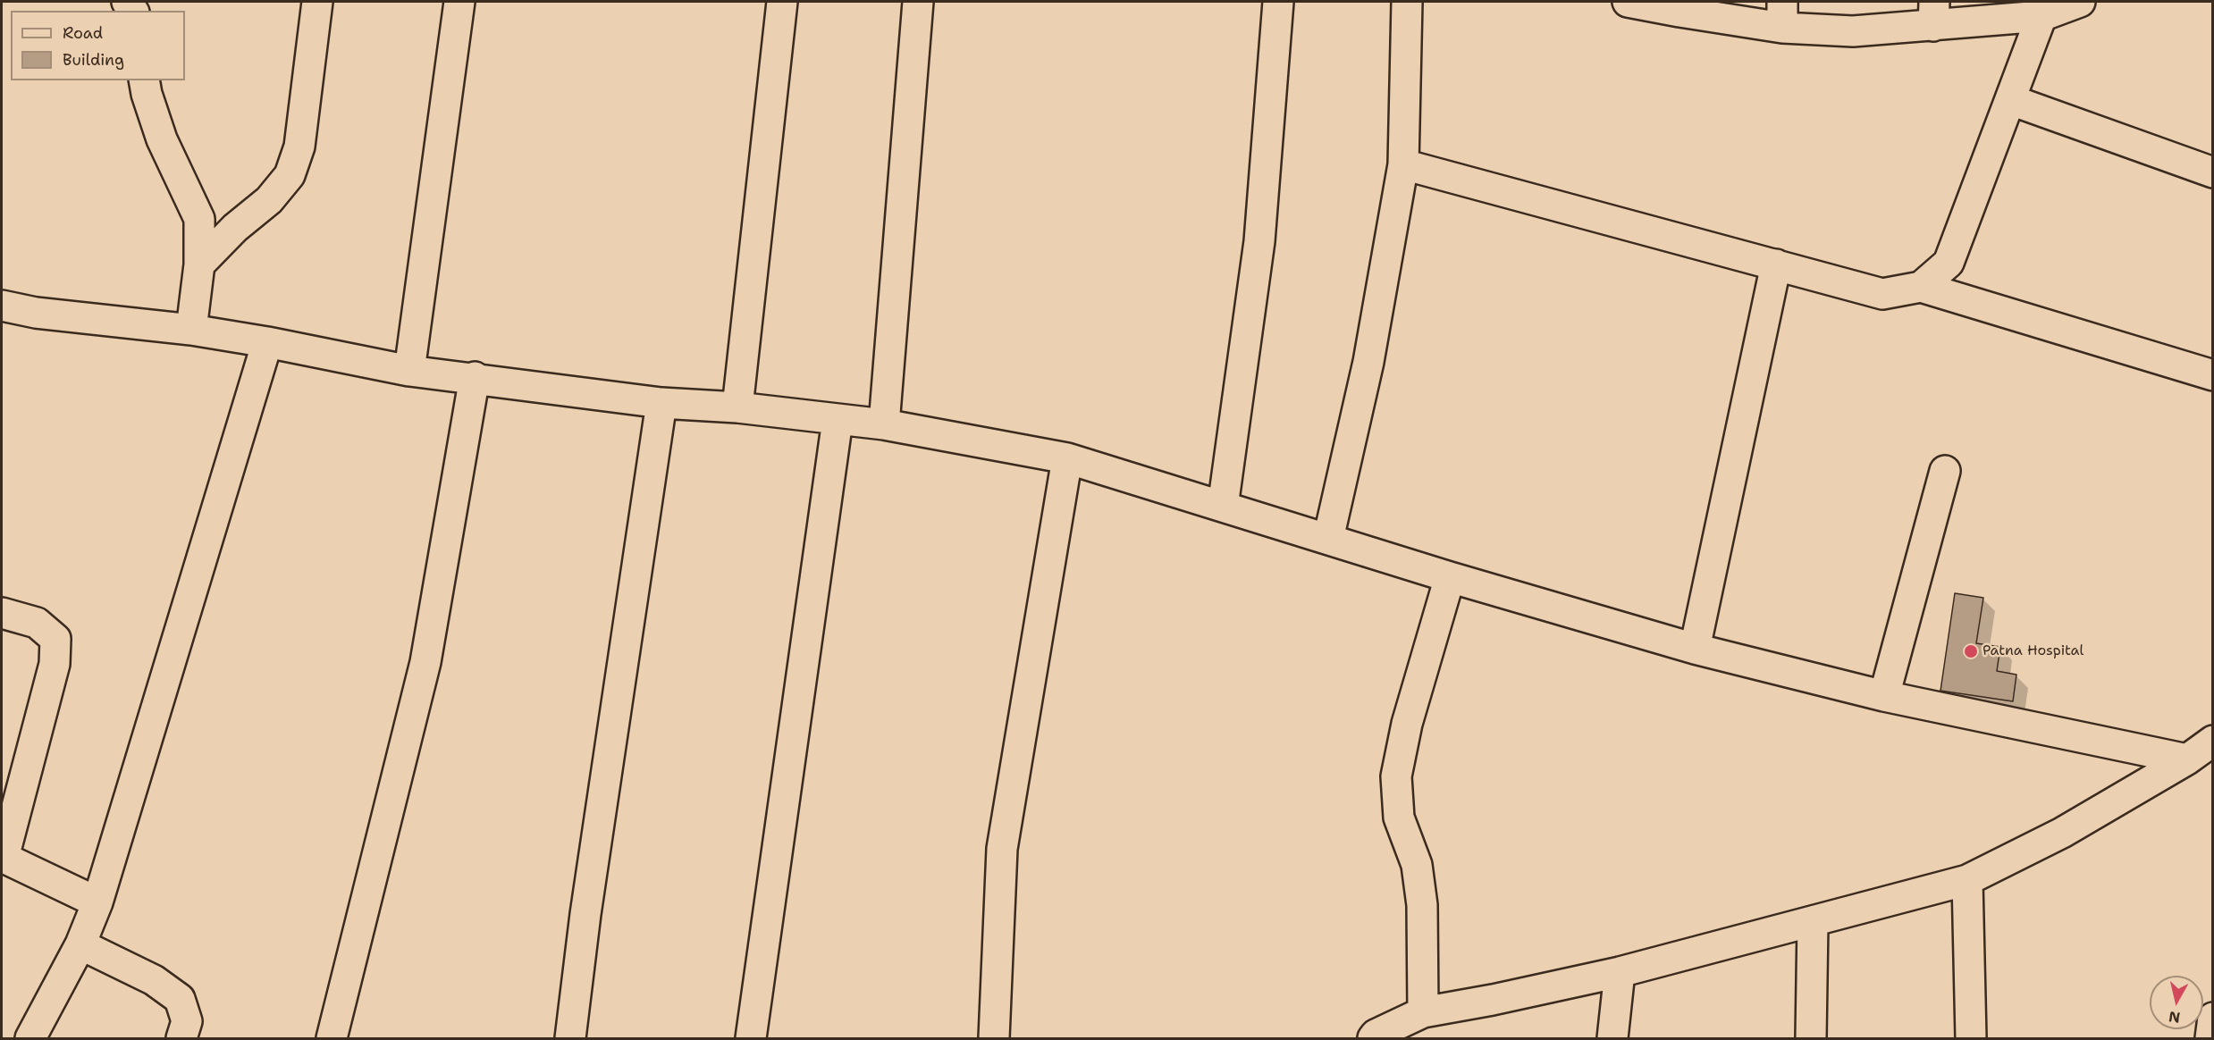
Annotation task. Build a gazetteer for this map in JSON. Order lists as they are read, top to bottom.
{
  "places": ["Patna Hospital"],
  "legend": ["Road", "Building"],
  "north": "bottom"
}
